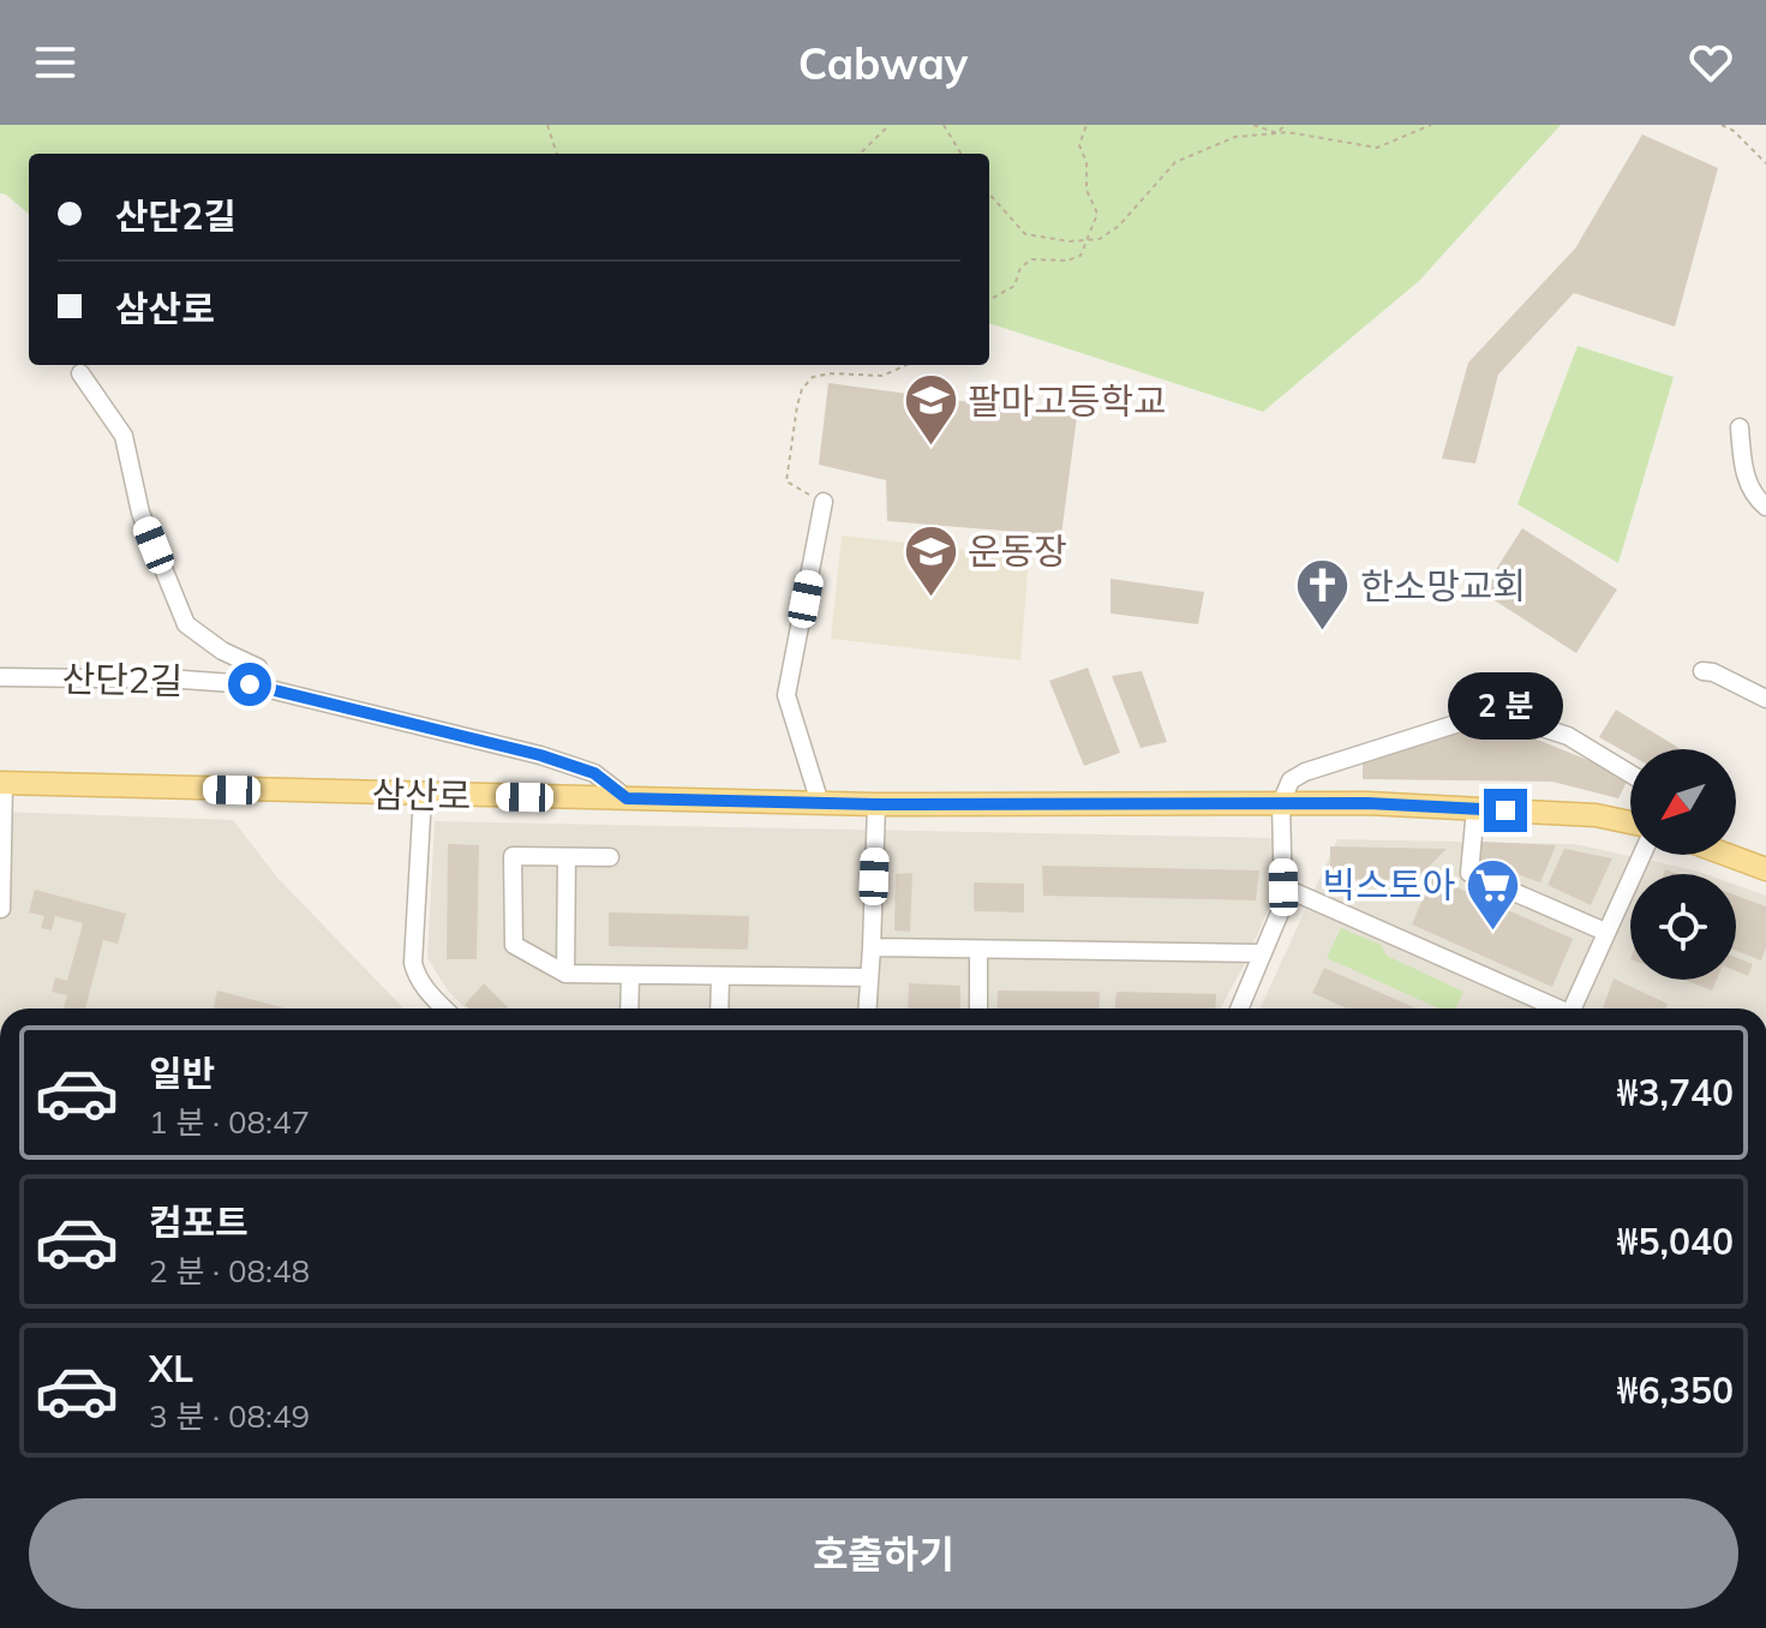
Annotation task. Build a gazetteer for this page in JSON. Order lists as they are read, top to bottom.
{
  "streets": {
    "main road": ["삼산로"],
    "street": ["산단2길"]
  },
  "crossings": [
    ["산단2길", "삼산로"]
  ],
  "places": {
    "school or university": ["팔마고등학교", "운동장"],
    "church": ["한소망교회"],
    "supermarket": ["빅스토아"]
  },
  "north": "bottom left",
  "page": {
    "header": "Cabway",
    "banner": ["산단2길", "삼산로"],
    "bubble": "2 분",
    "list": [
      {
        "name": "일반",
        "note": "1 분 · 08:47",
        "value": "₩3,740"
      },
      {
        "name": "컴포트",
        "note": "2 분 · 08:48",
        "value": "₩5,040"
      },
      {
        "name": "XL",
        "note": "3 분 · 08:49",
        "value": "₩6,350"
      }
    ],
    "buttons": "호출하기"
  }
}
